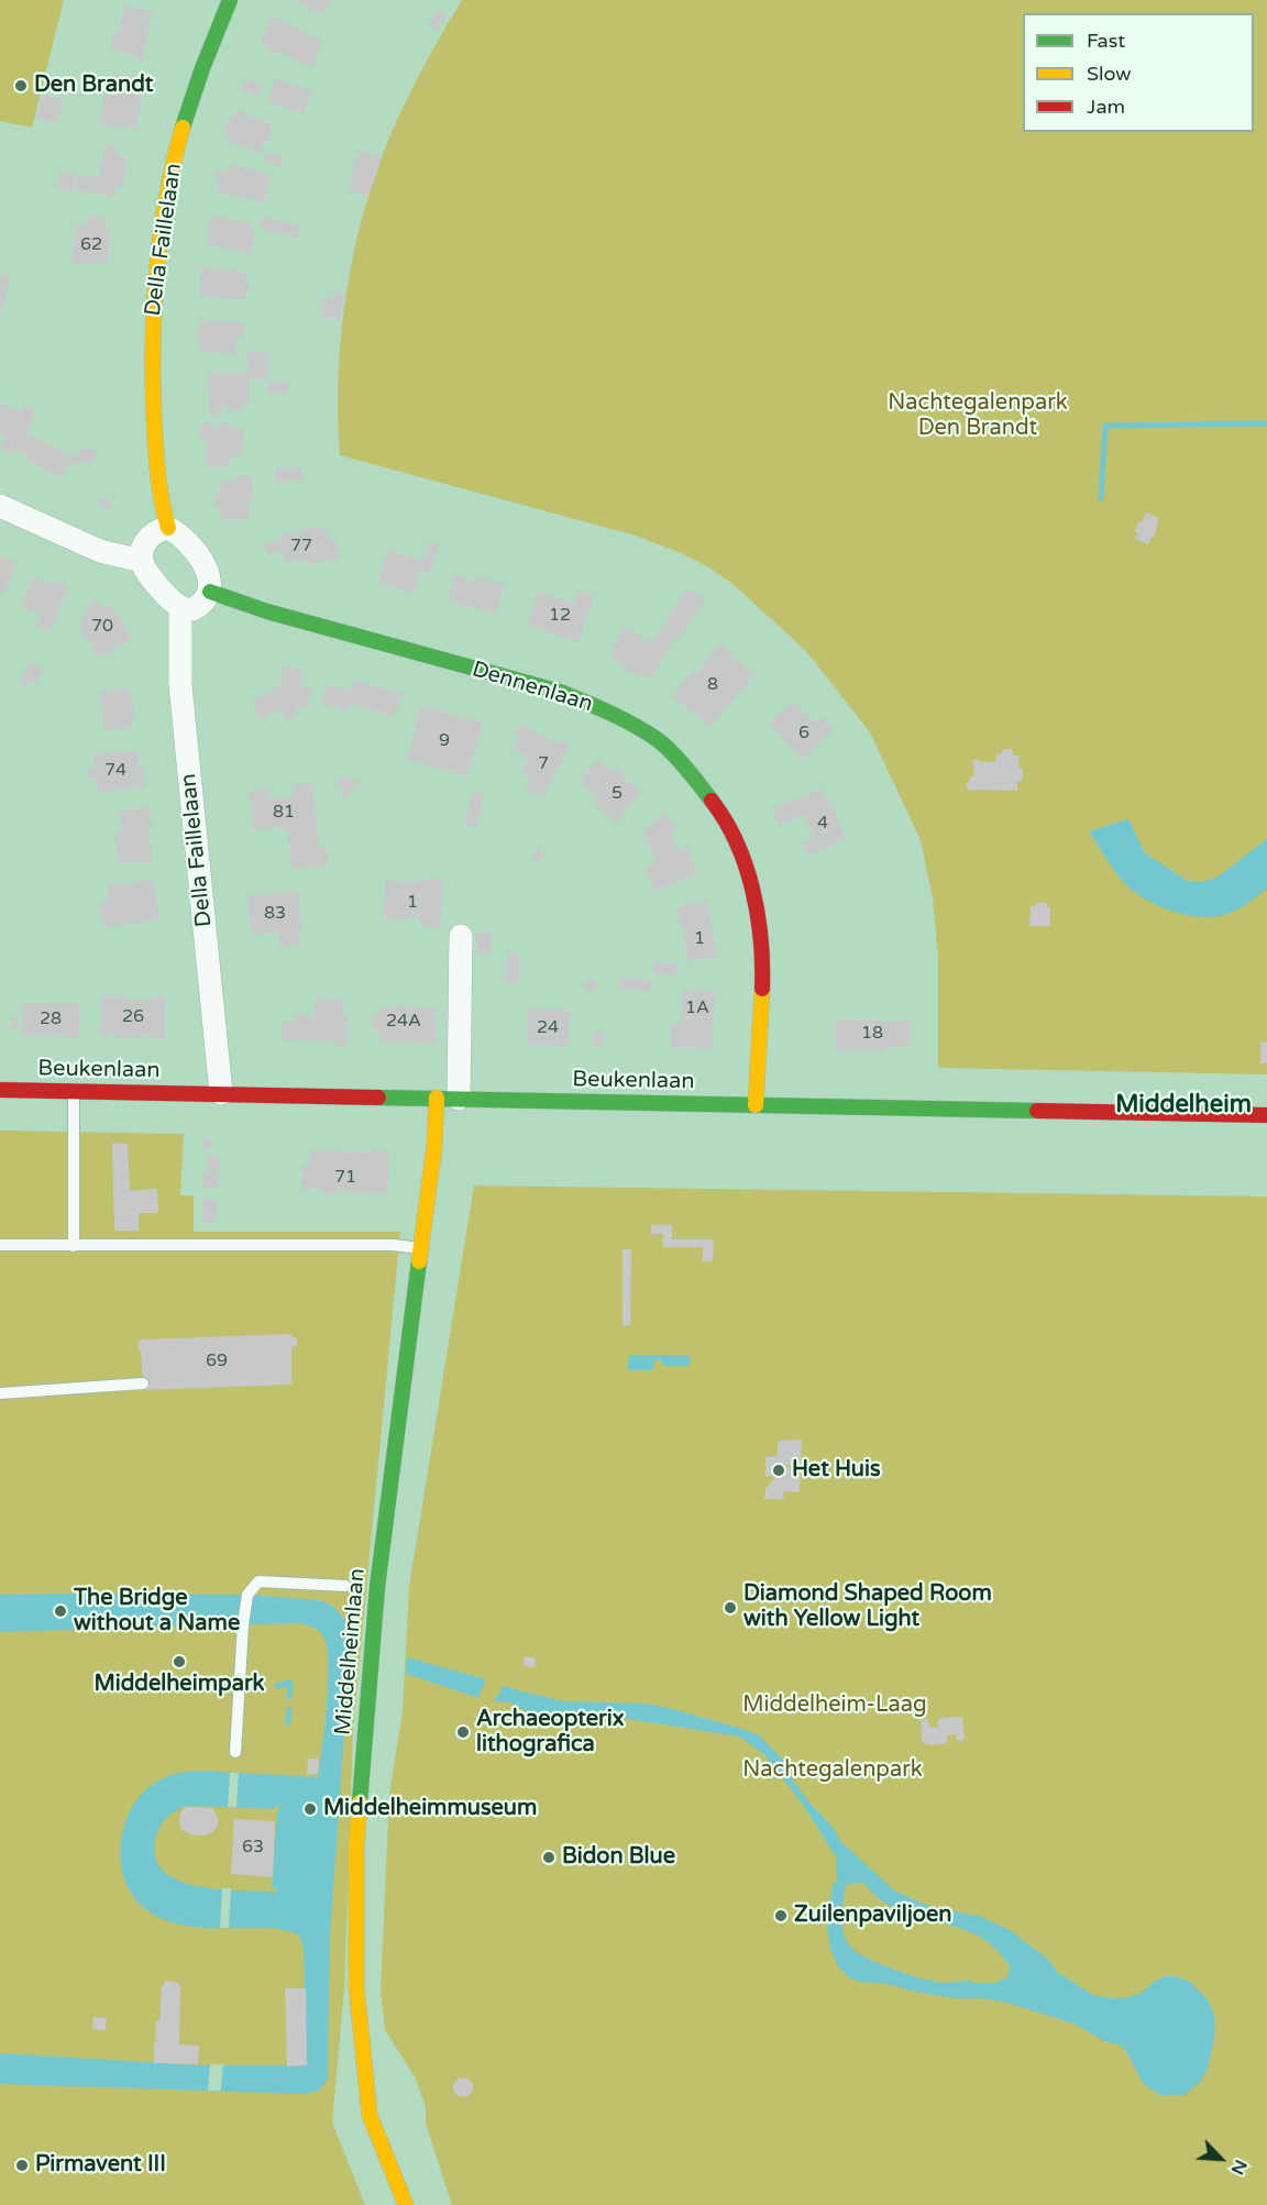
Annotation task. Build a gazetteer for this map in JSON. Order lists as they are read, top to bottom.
{
  "streets": {
    "street": [
      "Della Faillelaan",
      "Dennenlaan",
      "Beukenlaan",
      "Middelheimlaan"
    ]
  },
  "crossings": [
    ["Della Faillelaan", "Dennenlaan"],
    ["Della Faillelaan", "Beukenlaan"],
    ["Dennenlaan", "Beukenlaan"],
    ["Beukenlaan", "Middelheimlaan"]
  ],
  "districts": ["Middelheim"],
  "parks": ["Nachtegalenpark Den Brandt", "Middelheim-Laag", "Nachtegalenpark"],
  "places": [
    "Den Brandt",
    "Het Huis",
    "Diamond Shaped Room with Yellow Light",
    "The Bridge without a Name",
    "Middelheimpark",
    "Archaeopterix lithografica",
    "Middelheimmuseum",
    "Bidon Blue",
    "Zuilenpaviljoen",
    "Pirmavent III"
  ],
  "house_numbers": [
    "62",
    "77",
    "12",
    "70",
    "8",
    "6",
    "9",
    "7",
    "74",
    "5",
    "81",
    "4",
    "1",
    "83",
    "1",
    "1A",
    "26",
    "28",
    "24A",
    "24",
    "18",
    "71",
    "69",
    "63"
  ],
  "legend": ["Fast", "Slow", "Jam"],
  "north": "bottom right"
}
